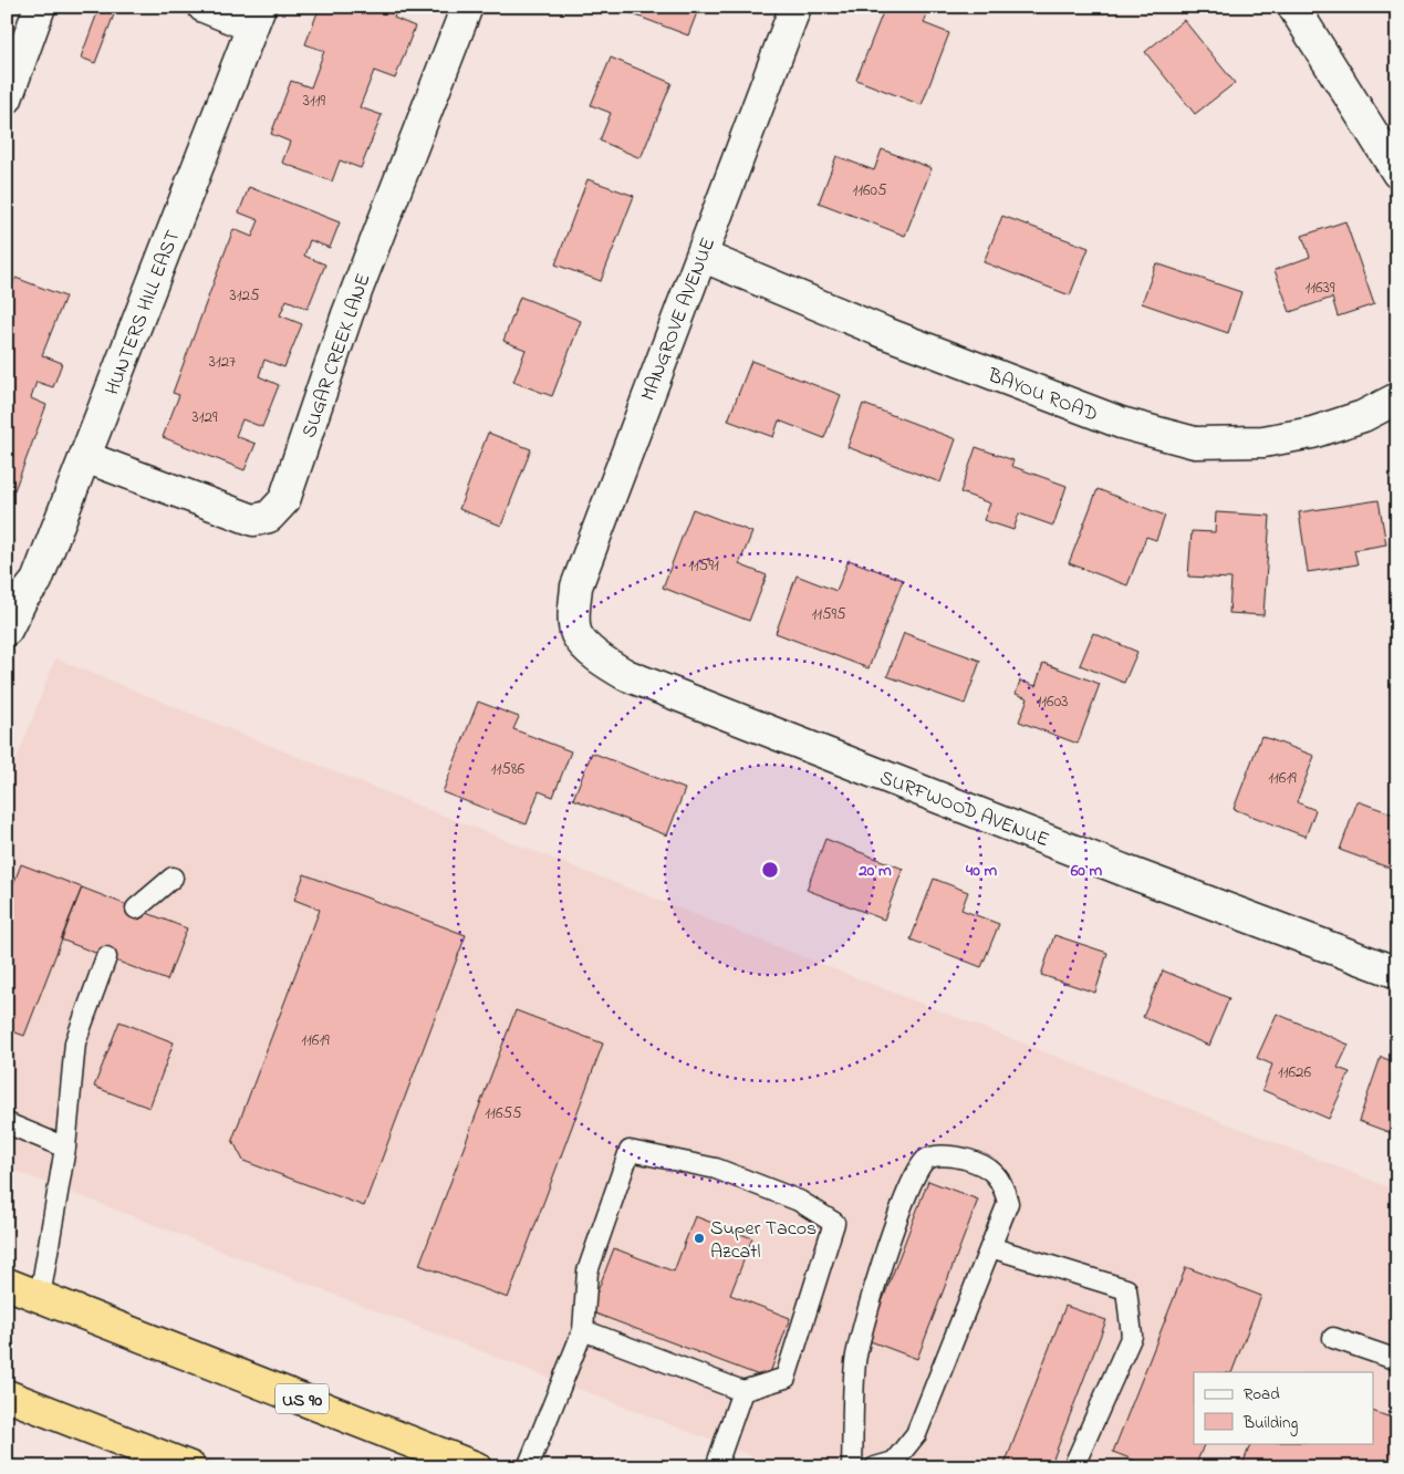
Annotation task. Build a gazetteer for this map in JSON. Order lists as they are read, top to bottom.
{
  "streets": {
    "highway": ["US 90"],
    "street": [
      "HUNTERS HILL EAST",
      "MANGROVE AVENUE",
      "SUGAR CREEK LANE",
      "BAYOU ROAD",
      "SURFWOOD AVENUE"
    ]
  },
  "crossings": [
    ["HUNTERS HILL EAST", "SUGAR CREEK LANE"],
    ["MANGROVE AVENUE", "BAYOU ROAD"],
    ["MANGROVE AVENUE", "SURFWOOD AVENUE"]
  ],
  "places": ["Super Tacos Azcatl"],
  "house_numbers": [
    "3119",
    "11605",
    "11639",
    "3125",
    "3127",
    "3129",
    "11591",
    "11595",
    "11603",
    "11586",
    "11619",
    "11619",
    "11626",
    "11655"
  ],
  "legend": ["Road", "Building"],
  "rings": ["20 m", "40 m", "60 m"]
}
